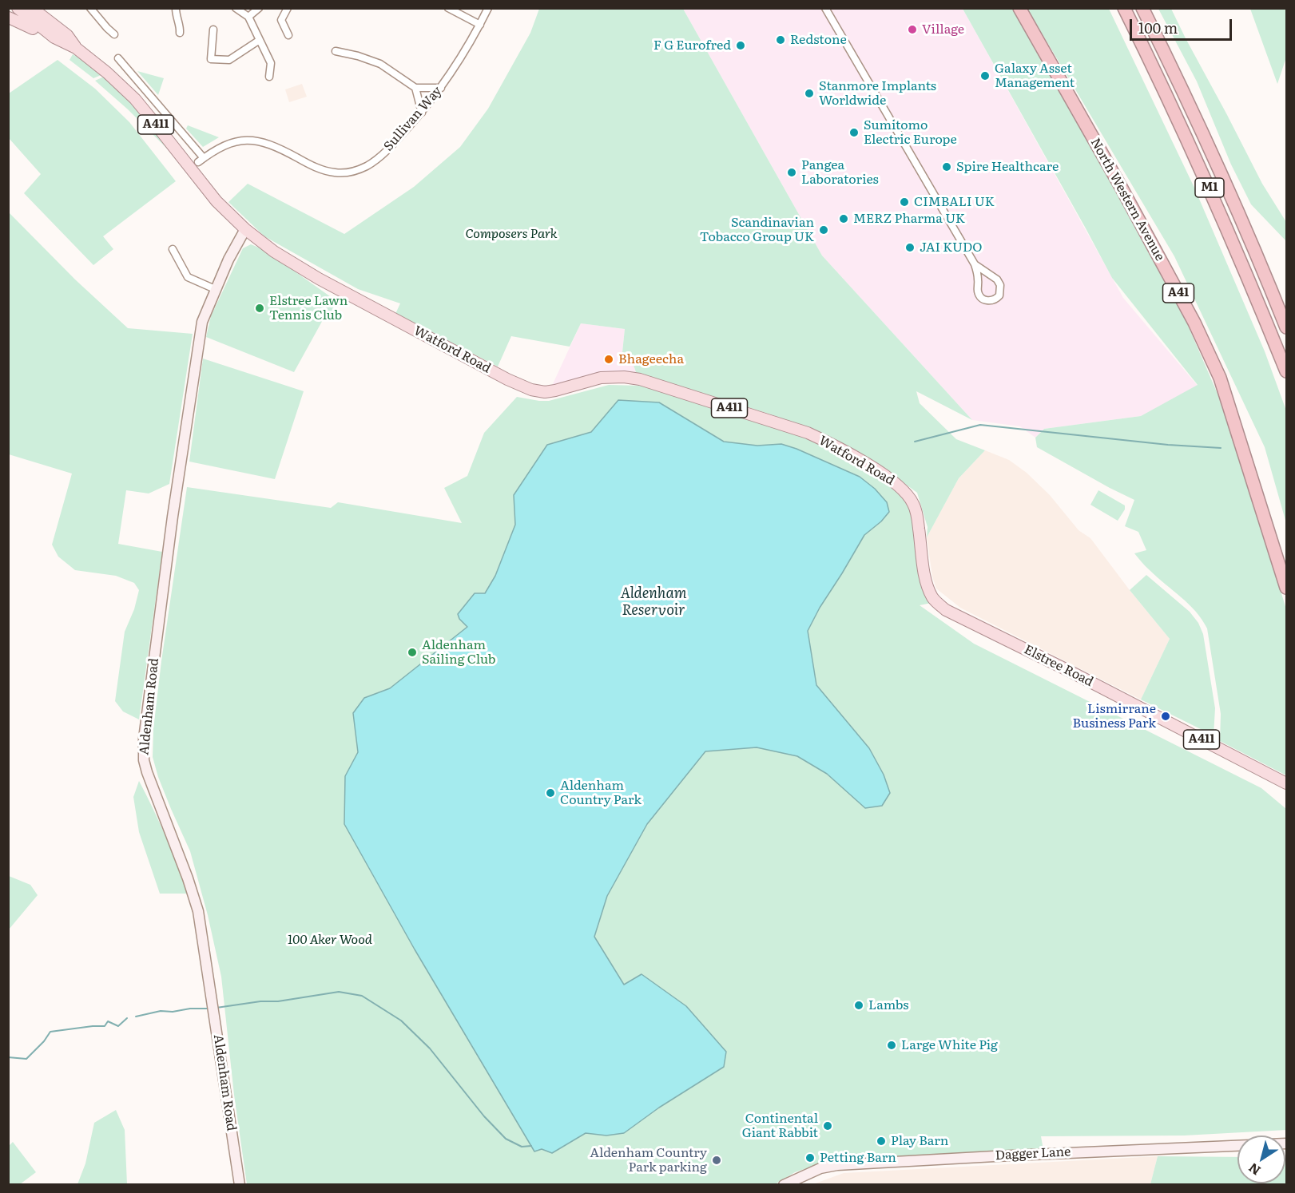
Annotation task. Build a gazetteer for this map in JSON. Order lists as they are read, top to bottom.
{
  "streets": {
    "highway": ["M1", "North Western Avenue", "A41"],
    "main road": ["A411", "Watford Road", "Elstree Road"],
    "street": ["Sullivan Way", "Aldenham Road", "Dagger Lane"]
  },
  "crossings": [
    ["Watford Road", "Elstree Road"],
    ["Watford Road", "Aldenham Road"]
  ],
  "water": ["Aldenham Reservoir"],
  "parks": ["Composers Park", "100 Aker Wood"],
  "places": [
    "Village",
    "Redstone",
    "F G Eurofred",
    "Galaxy Asset Management",
    "Stanmore Implants Worldwide",
    "Sumitomo Electric Europe",
    "Spire Healthcare",
    "Pangea Laboratories",
    "CIMBALI UK",
    "MERZ Pharma UK",
    "Scandinavian Tobacco Group UK",
    "JAI KUDO",
    "Elstree Lawn Tennis Club",
    "Bhageecha",
    "Aldenham Sailing Club",
    "Lismirrane Business Park",
    "Aldenham Country Park",
    "Lambs",
    "Large White Pig",
    "Continental Giant Rabbit",
    "Play Barn",
    "Petting Barn",
    "Aldenham Country Park parking"
  ],
  "scale_bar": "100 m",
  "north": "bottom left"
}
